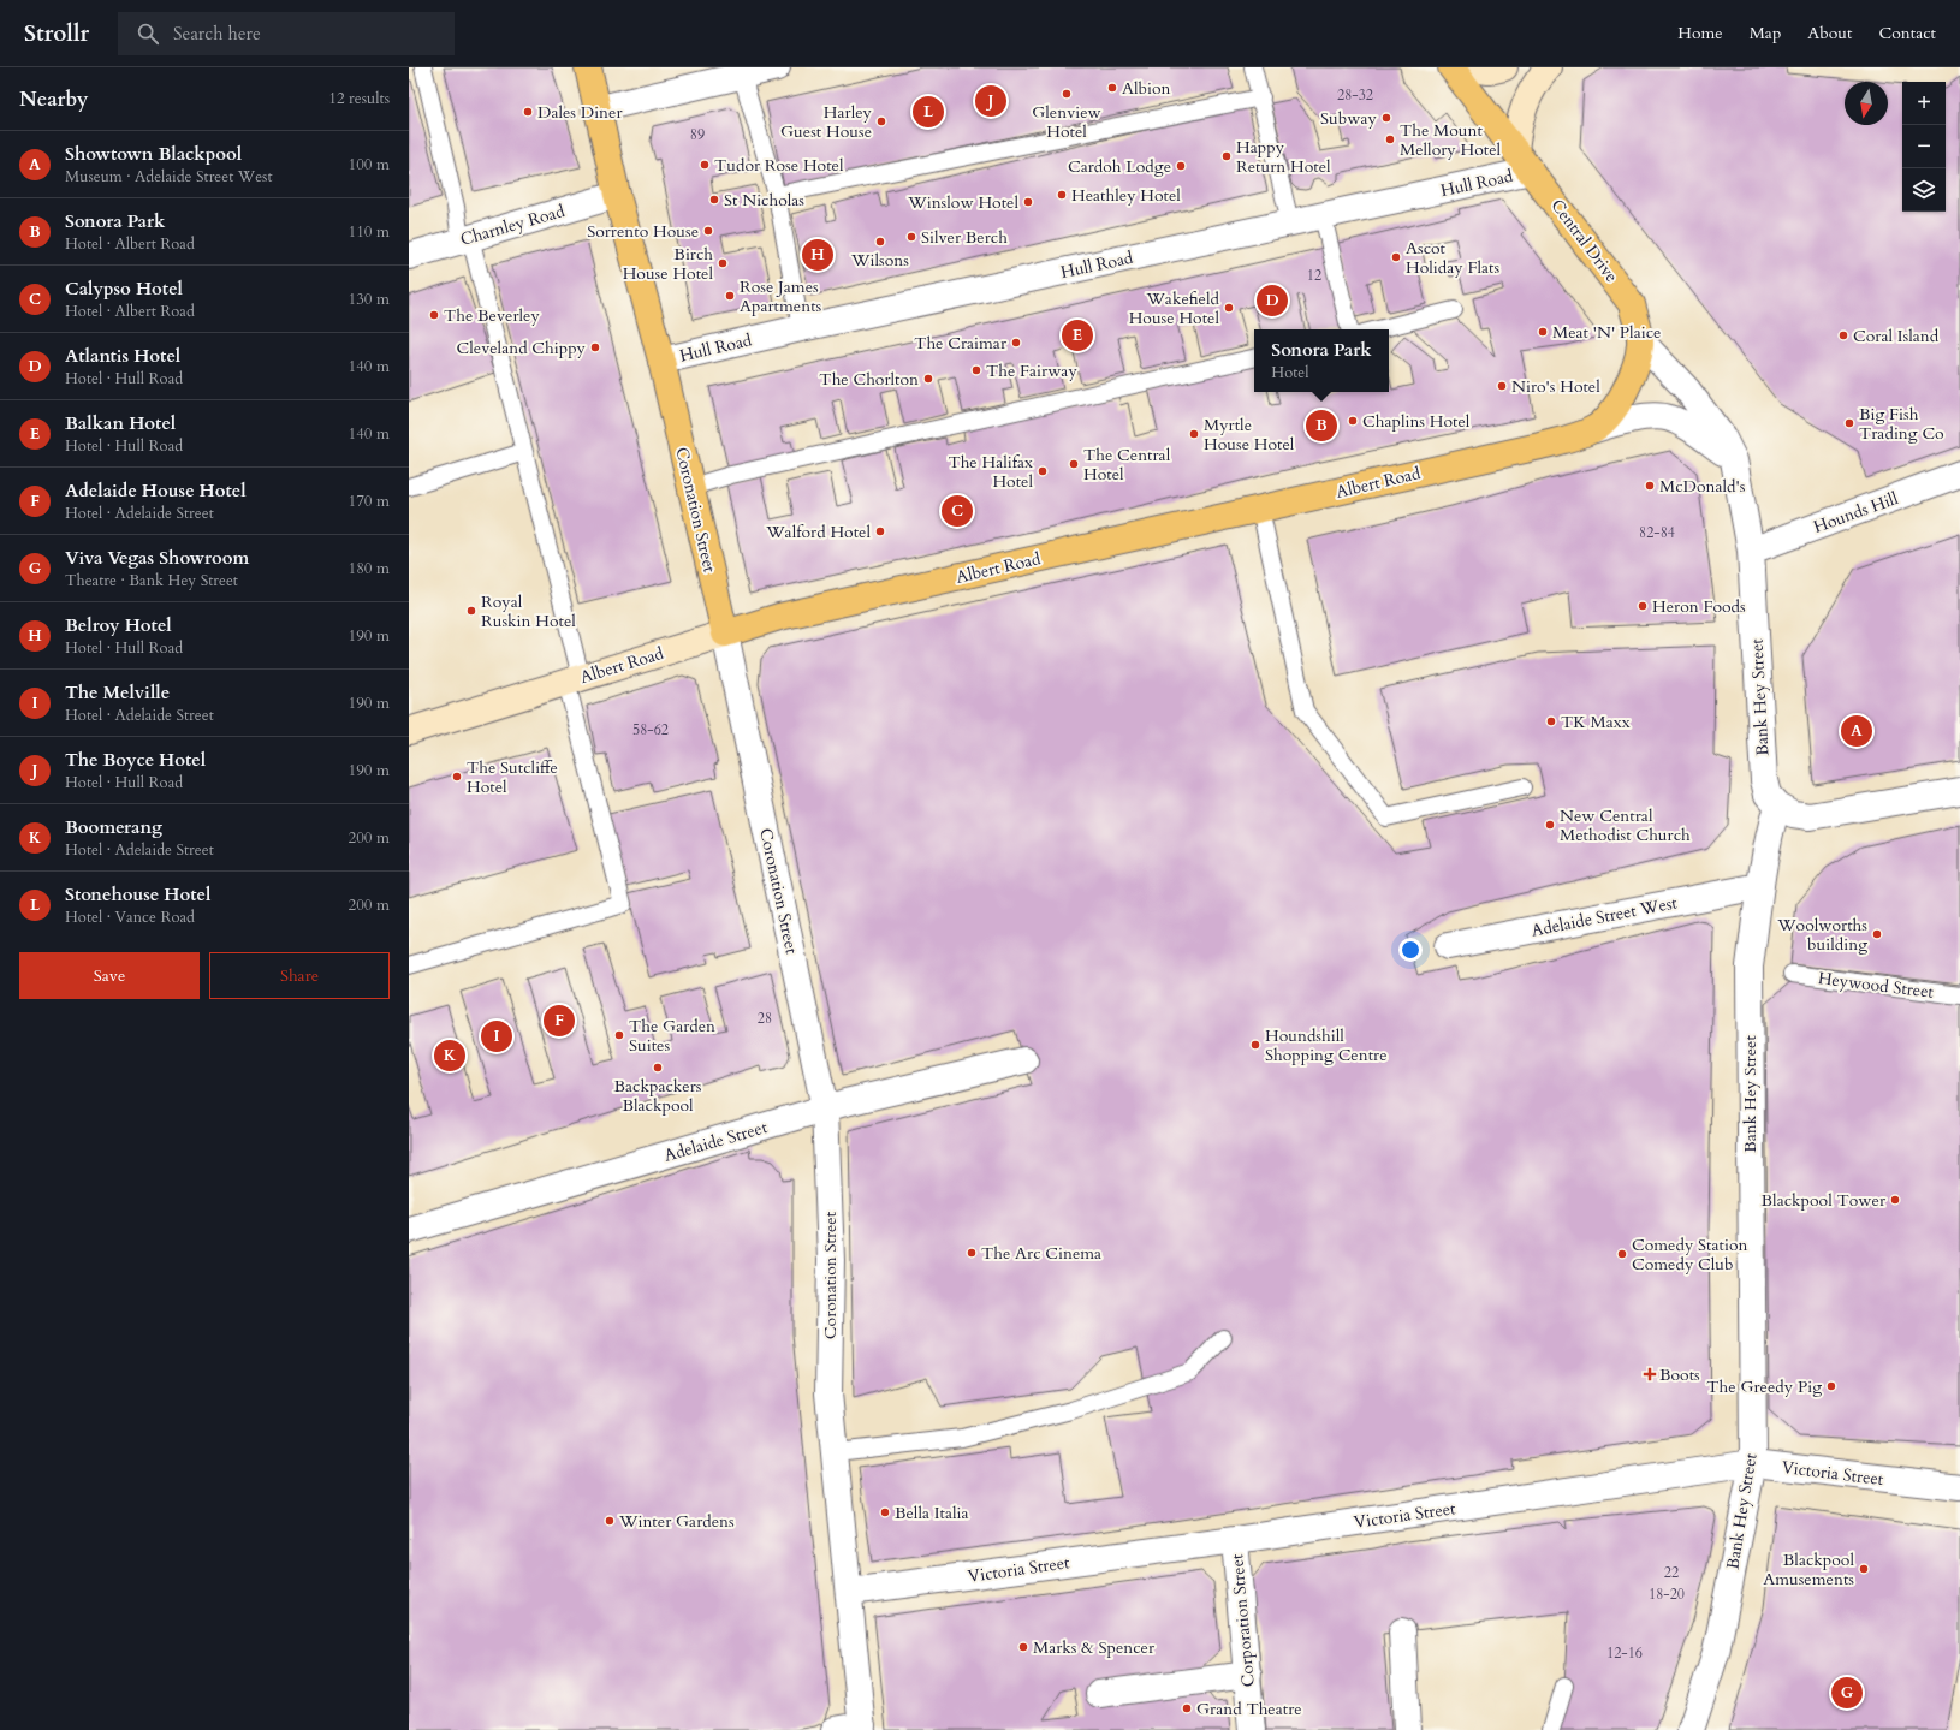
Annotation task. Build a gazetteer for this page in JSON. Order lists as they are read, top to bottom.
{
  "streets": {
    "main road": ["Central Drive", "Albert Road", "Coronation Street"],
    "street": [
      "Hull Road",
      "Charnley Road",
      "Hounds Hill",
      "Bank Hey Street",
      "Adelaide Street West",
      "Adelaide Street",
      "Victoria Street",
      "Corporation Street"
    ],
    "lane": ["Heywood Street"]
  },
  "crossings": [
    ["Hull Road", "Central Drive"],
    ["Hull Road", "Coronation Street"],
    ["Charnley Road", "Coronation Street"],
    ["Central Drive", "Albert Road"],
    ["Central Drive", "Bank Hey Street"],
    ["Albert Road", "Coronation Street"],
    ["Coronation Street", "Adelaide Street"],
    ["Coronation Street", "Victoria Street"],
    ["Hounds Hill", "Bank Hey Street"],
    ["Bank Hey Street", "Adelaide Street West"],
    ["Bank Hey Street", "Victoria Street"],
    ["Victoria Street", "Corporation Street"]
  ],
  "places": {
    "other": [
      "Albion",
      "Glenview Hotel",
      "Dales Diner",
      "Subway",
      "Harley Guest House",
      "The Mount Mellory Hotel",
      "Happy Return Hotel",
      "Tudor Rose Hotel",
      "Cardoh Lodge",
      "Heathley Hotel",
      "St Nicholas",
      "Winslow Hotel",
      "Sorrento House",
      "Silver Berch",
      "Wilsons",
      "Ascot Holiday Flats",
      "Birch House Hotel",
      "Rose James Apartments",
      "Wakefield House Hotel",
      "The Beverley",
      "Meat 'N' Plaice",
      "Coral Island",
      "The Craimar",
      "Cleveland Chippy",
      "The Fairway",
      "The Chorlton",
      "Niro's Hotel",
      "Chaplins Hotel",
      "Big Fish Trading Co",
      "Myrtle House Hotel",
      "The Central Hotel",
      "The Halifax Hotel",
      "McDonald's",
      "Walford Hotel",
      "Heron Foods",
      "Royal Ruskin Hotel",
      "TK Maxx",
      "The Sutcliffe Hotel",
      "New Central Methodist Church",
      "Woolworths building",
      "The Garden Suites",
      "Houndshill Shopping Centre",
      "Backpackers Blackpool",
      "Blackpool Tower",
      "The Arc Cinema",
      "Comedy Station Comedy Club",
      "The Greedy Pig",
      "Bella Italia",
      "Winter Gardens",
      "Blackpool Amusements",
      "Marks & Spencer",
      "Grand Theatre"
    ],
    "health": ["Boots"]
  },
  "house_numbers": [
    "28-32",
    "89",
    "12",
    "82-84",
    "58-62",
    "28",
    "22",
    "18-20",
    "12-16"
  ],
  "north": "bottom",
  "page": {
    "header": "Strollr",
    "search": "Search here",
    "nav": [
      "Home",
      "Map",
      "About",
      "Contact"
    ],
    "heading": ["Nearby", "12 results"],
    "map_buttons": ["+", "−"],
    "pins": [
      "J",
      "L",
      "H",
      "D",
      "E",
      "B",
      "C",
      "A",
      "F",
      "I",
      "K",
      "G"
    ],
    "list": [
      {
        "mark": "A",
        "name": "Showtown Blackpool",
        "note": "Museum · Adelaide Street West",
        "value": "100 m"
      },
      {
        "mark": "B",
        "name": "Sonora Park",
        "note": "Hotel · Albert Road",
        "value": "110 m"
      },
      {
        "mark": "C",
        "name": "Calypso Hotel",
        "note": "Hotel · Albert Road",
        "value": "130 m"
      },
      {
        "mark": "D",
        "name": "Atlantis Hotel",
        "note": "Hotel · Hull Road",
        "value": "140 m"
      },
      {
        "mark": "E",
        "name": "Balkan Hotel",
        "note": "Hotel · Hull Road",
        "value": "140 m"
      },
      {
        "mark": "F",
        "name": "Adelaide House Hotel",
        "note": "Hotel · Adelaide Street",
        "value": "170 m"
      },
      {
        "mark": "G",
        "name": "Viva Vegas Showroom",
        "note": "Theatre · Bank Hey Street",
        "value": "180 m"
      },
      {
        "mark": "H",
        "name": "Belroy Hotel",
        "note": "Hotel · Hull Road",
        "value": "190 m"
      },
      {
        "mark": "I",
        "name": "The Melville",
        "note": "Hotel · Adelaide Street",
        "value": "190 m"
      },
      {
        "mark": "J",
        "name": "The Boyce Hotel",
        "note": "Hotel · Hull Road",
        "value": "190 m"
      },
      {
        "mark": "K",
        "name": "Boomerang",
        "note": "Hotel · Adelaide Street",
        "value": "200 m"
      },
      {
        "mark": "L",
        "name": "Stonehouse Hotel",
        "note": "Hotel · Vance Road",
        "value": "200 m"
      }
    ],
    "popup": ["Sonora Park", "Hotel"],
    "buttons": ["Save", "Share"]
  }
}
